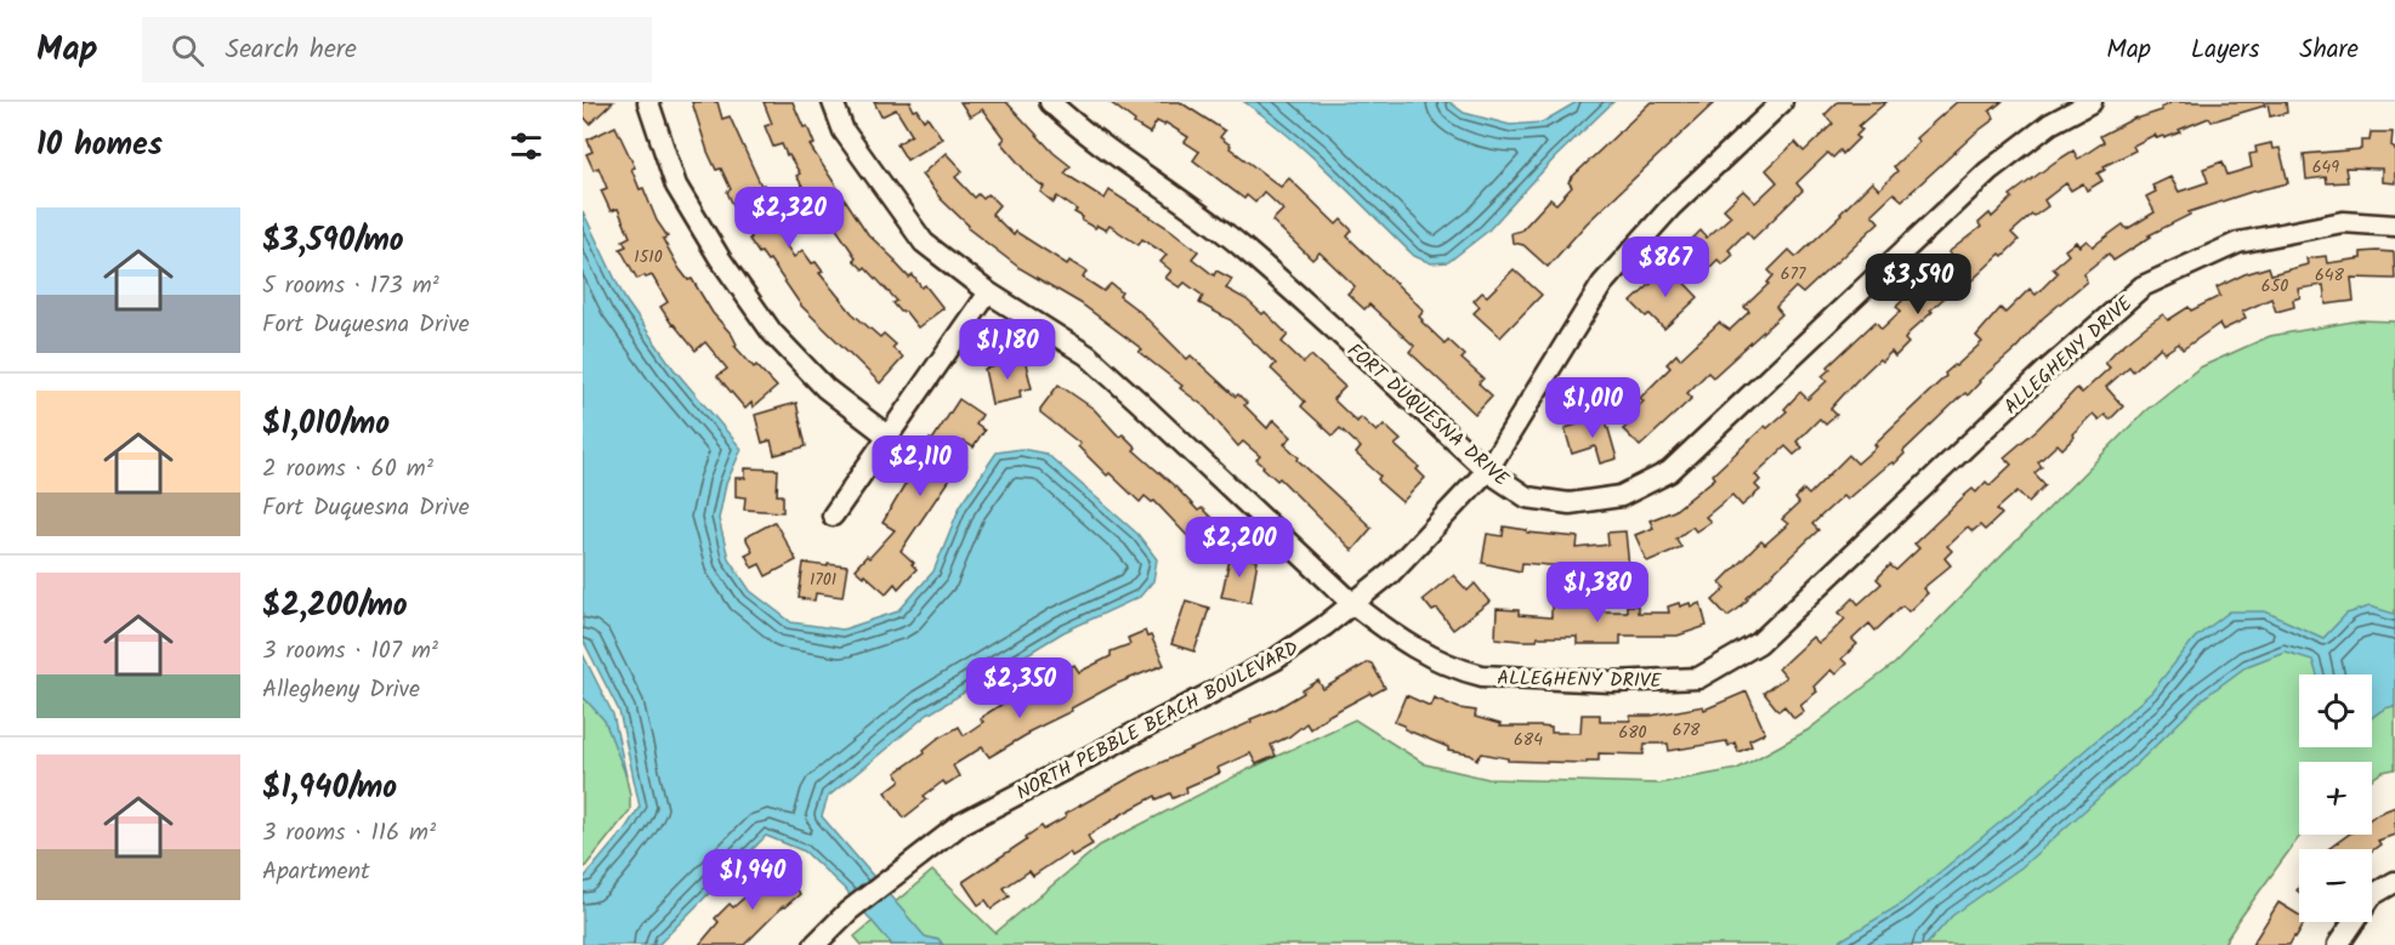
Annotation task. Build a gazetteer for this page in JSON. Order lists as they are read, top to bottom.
{
  "streets": {
    "street": ["ALLEGHENY DRIVE", "FORT DUQUESNA DRIVE", "NORTH PEBBLE BEACH BOULEVARD"]
  },
  "crossings": [
    ["ALLEGHENY DRIVE", "NORTH PEBBLE BEACH BOULEVARD"],
    ["FORT DUQUESNA DRIVE", "NORTH PEBBLE BEACH BOULEVARD"]
  ],
  "house_numbers": [
    "649",
    "1510",
    "677",
    "648",
    "650",
    "1701",
    "678",
    "680",
    "684"
  ],
  "page": {
    "header": "Map",
    "search": "Search here",
    "nav": ["Map", "Layers", "Share"],
    "heading": "10 homes",
    "price": [
      "$2,320",
      "$867",
      "$3,590",
      "$1,180",
      "$1,010",
      "$2,110",
      "$2,200",
      "$1,380",
      "$2,350",
      "$1,940"
    ],
    "list": [
      {
        "name": "$3,590/mo",
        "note": "5 rooms · 173 m² · Fort Duquesna Drive"
      },
      {
        "name": "$1,010/mo",
        "note": "2 rooms · 60 m² · Fort Duquesna Drive"
      },
      {
        "name": "$2,200/mo",
        "note": "3 rooms · 107 m² · Allegheny Drive"
      },
      {
        "name": "$1,940/mo",
        "note": "3 rooms · 116 m² · Apartment"
      }
    ],
    "map_buttons": ["+", "−"]
  }
}
